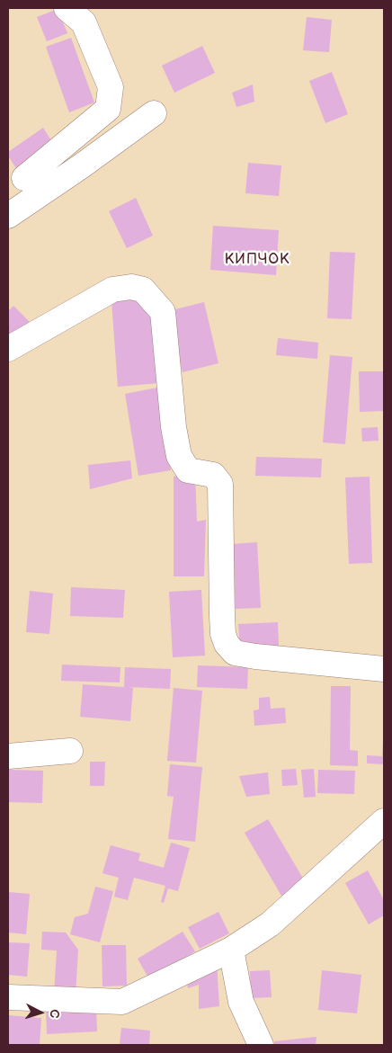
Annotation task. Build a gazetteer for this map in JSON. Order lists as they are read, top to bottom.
{
  "districts": ["КИПЧОК"],
  "north": "right"
}
